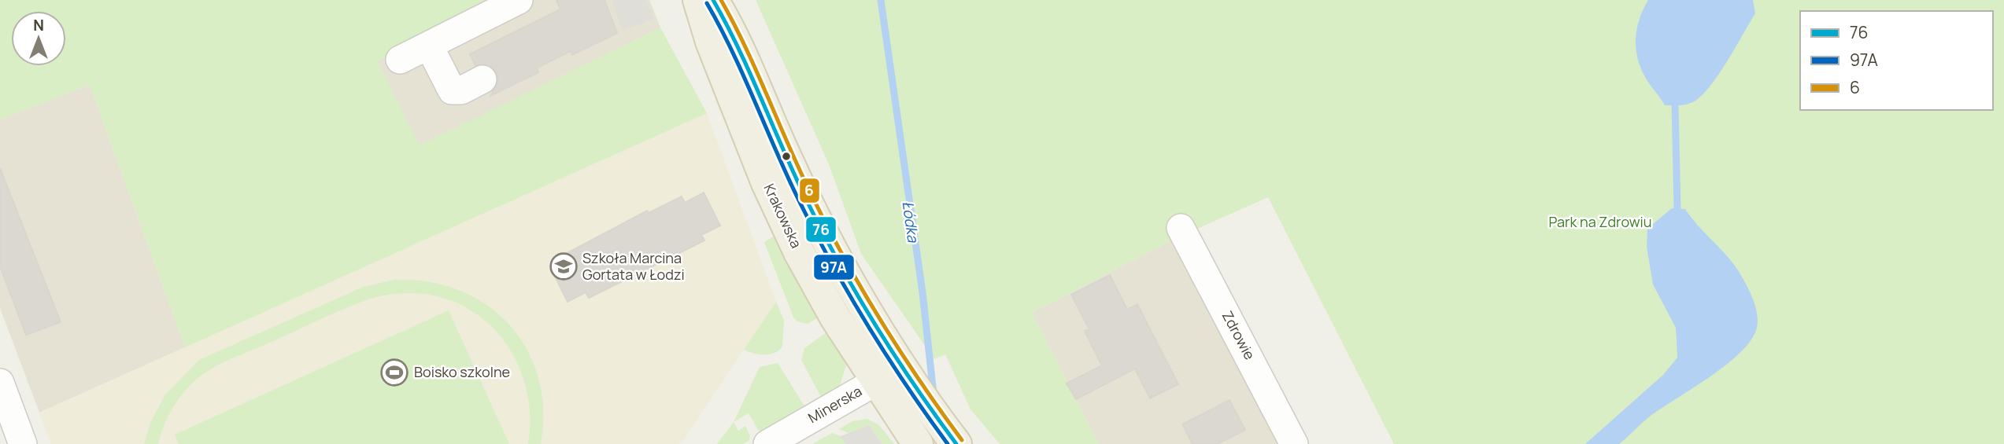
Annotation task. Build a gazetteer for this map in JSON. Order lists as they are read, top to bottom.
{
  "streets": {
    "main road": ["Krakowska"],
    "street": ["Zdrowie", "Minerska"]
  },
  "crossings": [
    ["Krakowska", "Minerska"]
  ],
  "water": ["Łódka"],
  "parks": ["Park na Zdrowiu"],
  "places": {
    "school or university": ["Szkoła Marcina Gortata w Łodzi"],
    "sports": ["Boisko szkolne"]
  },
  "lines": ["transit line 76", "transit line 6", "transit line 97A"],
  "legend": ["76", "97A", "6"],
  "north": "top"
}
